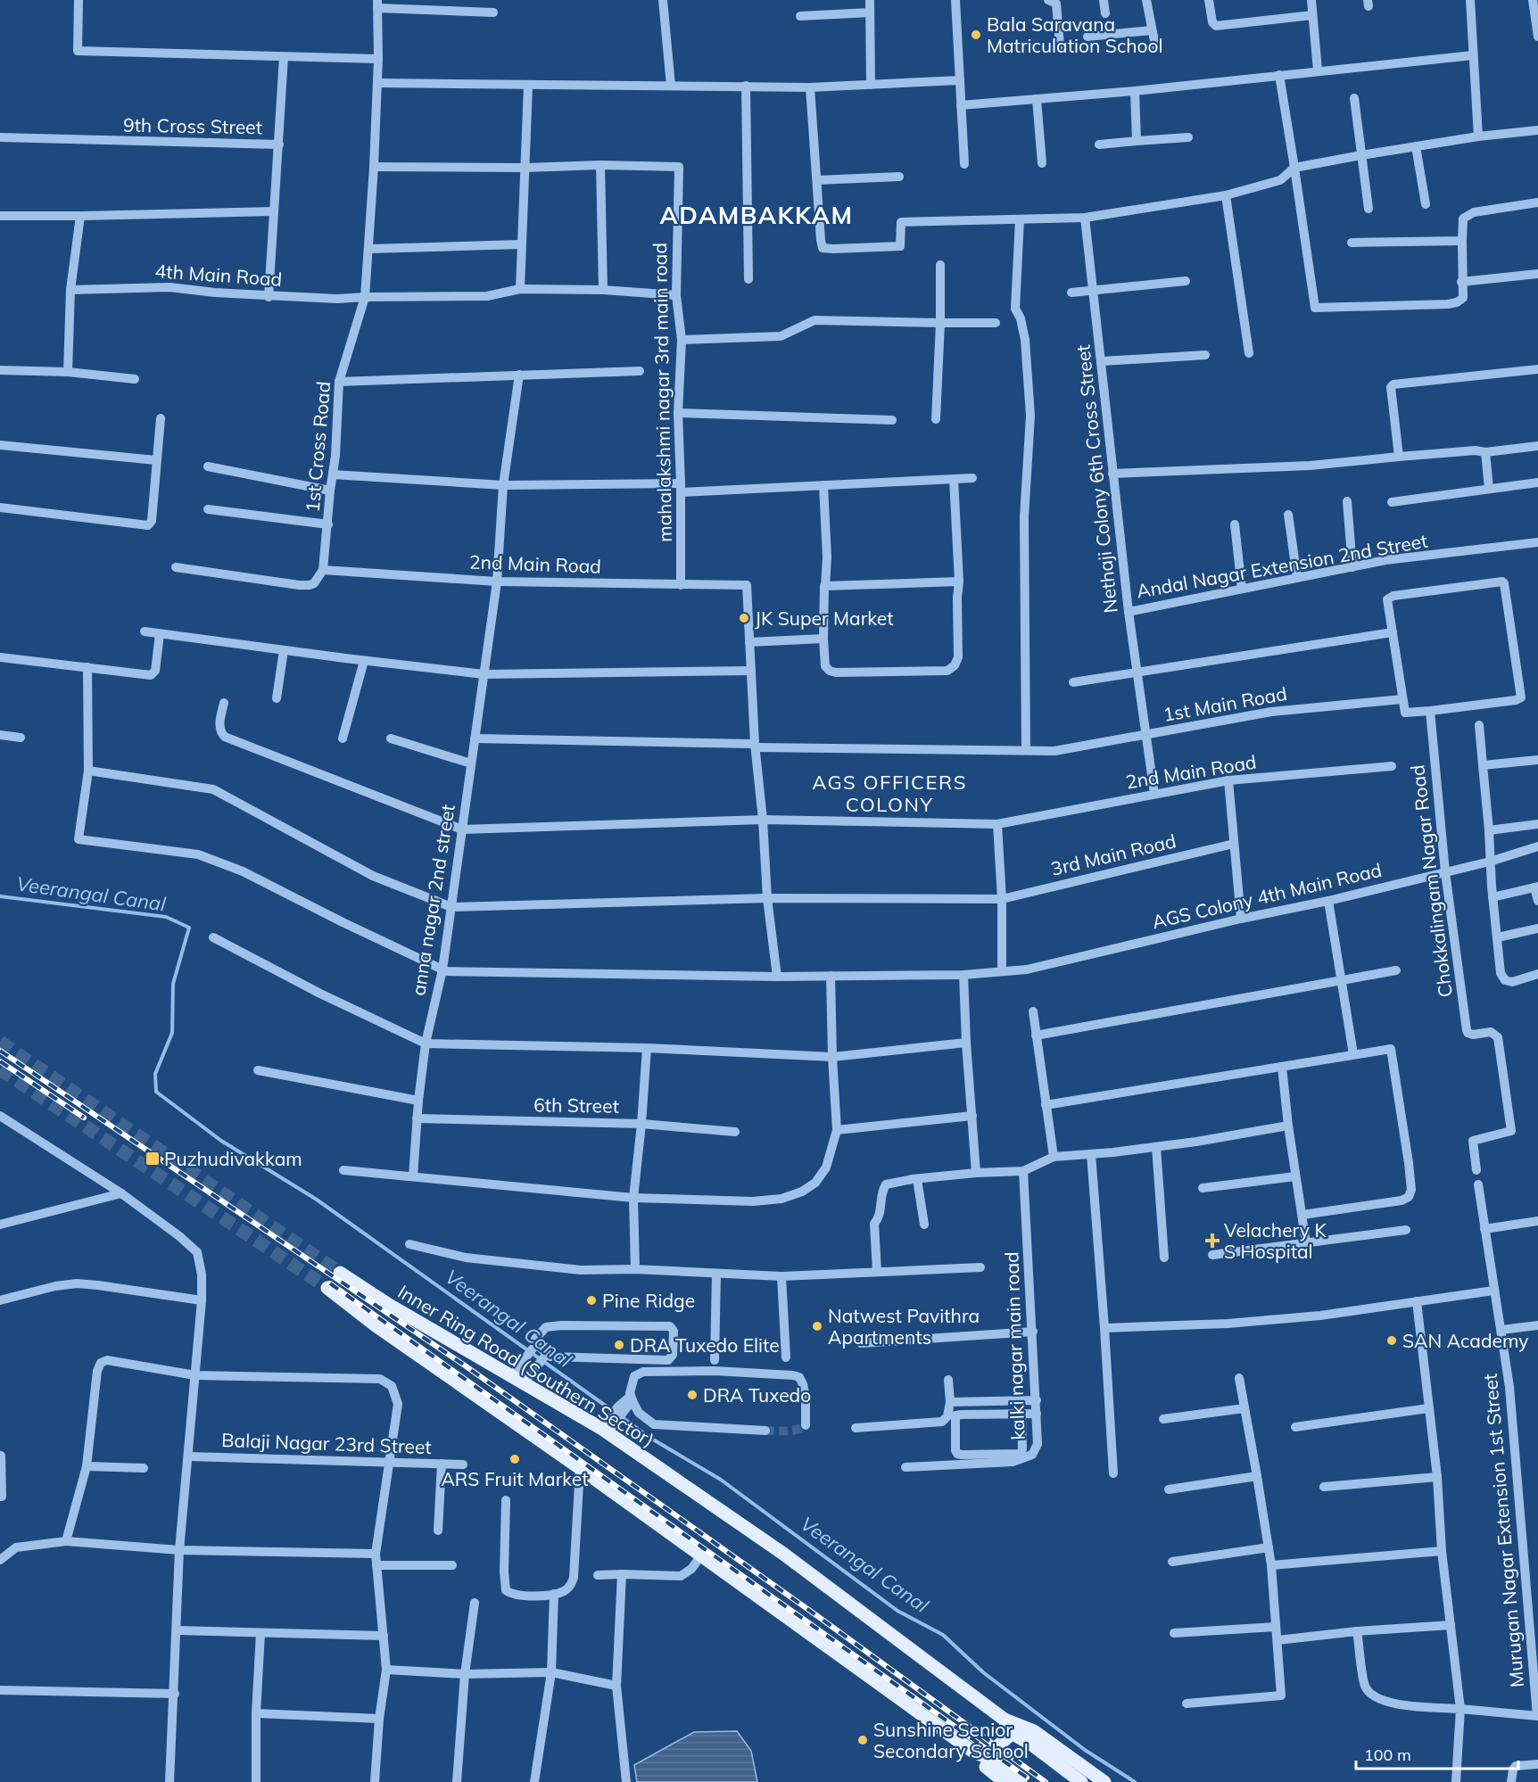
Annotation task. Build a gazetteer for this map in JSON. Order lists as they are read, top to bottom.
{
  "streets": {
    "main road": ["Inner Ring Road (Southern Sector)"],
    "street": [
      "9th Cross Street",
      "4th Main Road",
      "mahalakshmi nagar 3rd main road",
      "1st Cross Road",
      "Nethaji Colony 6th Cross Street",
      "2nd Main Road",
      "Andal Nagar Extension 2nd Street",
      "1st Main Road",
      "3rd Main Road",
      "Chokkalingam Nagar Road",
      "AGS Colony 4th Main Road",
      "anna nagar 2nd street",
      "6th Street",
      "kalki nagar main road",
      "Balaji Nagar 23rd Street",
      "Murugan Nagar Extension 1st Street"
    ]
  },
  "crossings": [
    ["4th Main Road", "mahalakshmi nagar 3rd main road"],
    ["4th Main Road", "1st Cross Road"],
    ["mahalakshmi nagar 3rd main road", "2nd Main Road"],
    ["1st Cross Road", "2nd Main Road"],
    ["Nethaji Colony 6th Cross Street", "2nd Main Road"],
    ["Nethaji Colony 6th Cross Street", "Andal Nagar Extension 2nd Street"],
    ["Nethaji Colony 6th Cross Street", "1st Main Road"],
    ["2nd Main Road", "anna nagar 2nd street"],
    ["1st Main Road", "anna nagar 2nd street"],
    ["3rd Main Road", "anna nagar 2nd street"],
    ["Chokkalingam Nagar Road", "AGS Colony 4th Main Road"],
    ["AGS Colony 4th Main Road", "anna nagar 2nd street"],
    ["anna nagar 2nd street", "6th Street"]
  ],
  "districts": ["ADAMBAKKAM", "AGS OFFICERS COLONY"],
  "water": ["Veerangal Canal"],
  "places": {
    "other": [
      "Bala Saravana Matriculation School",
      "JK Super Market",
      "Pine Ridge",
      "Natwest Pavithra Apartments",
      "SAN Academy",
      "DRA Tuxedo Elite",
      "DRA Tuxedo",
      "ARS Fruit Market",
      "Sunshine Senior Secondary School"
    ],
    "transit": ["Puzhudivakkam"],
    "health": ["Velachery K S Hospital"]
  },
  "scale_bar": "100 m"
}
